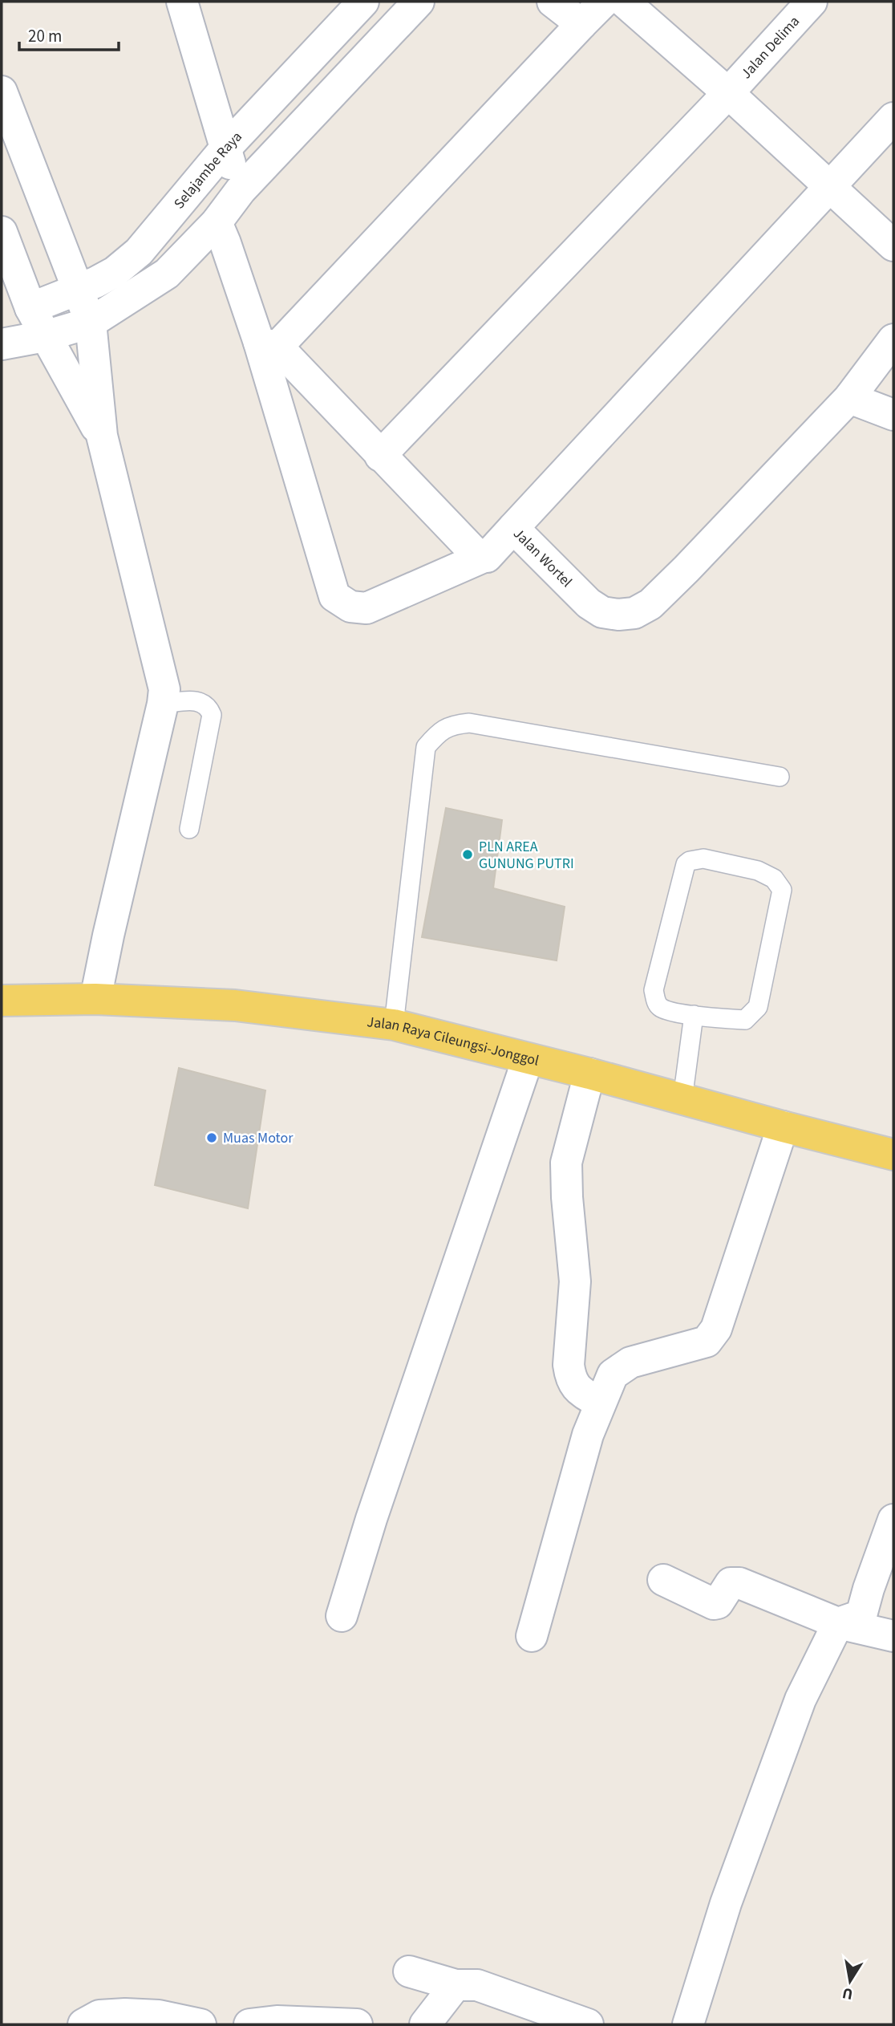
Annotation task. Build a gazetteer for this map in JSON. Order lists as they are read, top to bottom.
{
  "streets": {
    "main road": ["Jalan Raya Cileungsi-Jonggol"],
    "street": ["Jalan Delima", "Selajambe Raya", "Jalan Wortel"]
  },
  "places": ["PLN AREA GUNUNG PUTRI", "Muas Motor"],
  "scale_bar": "20 m",
  "north": "bottom"
}
